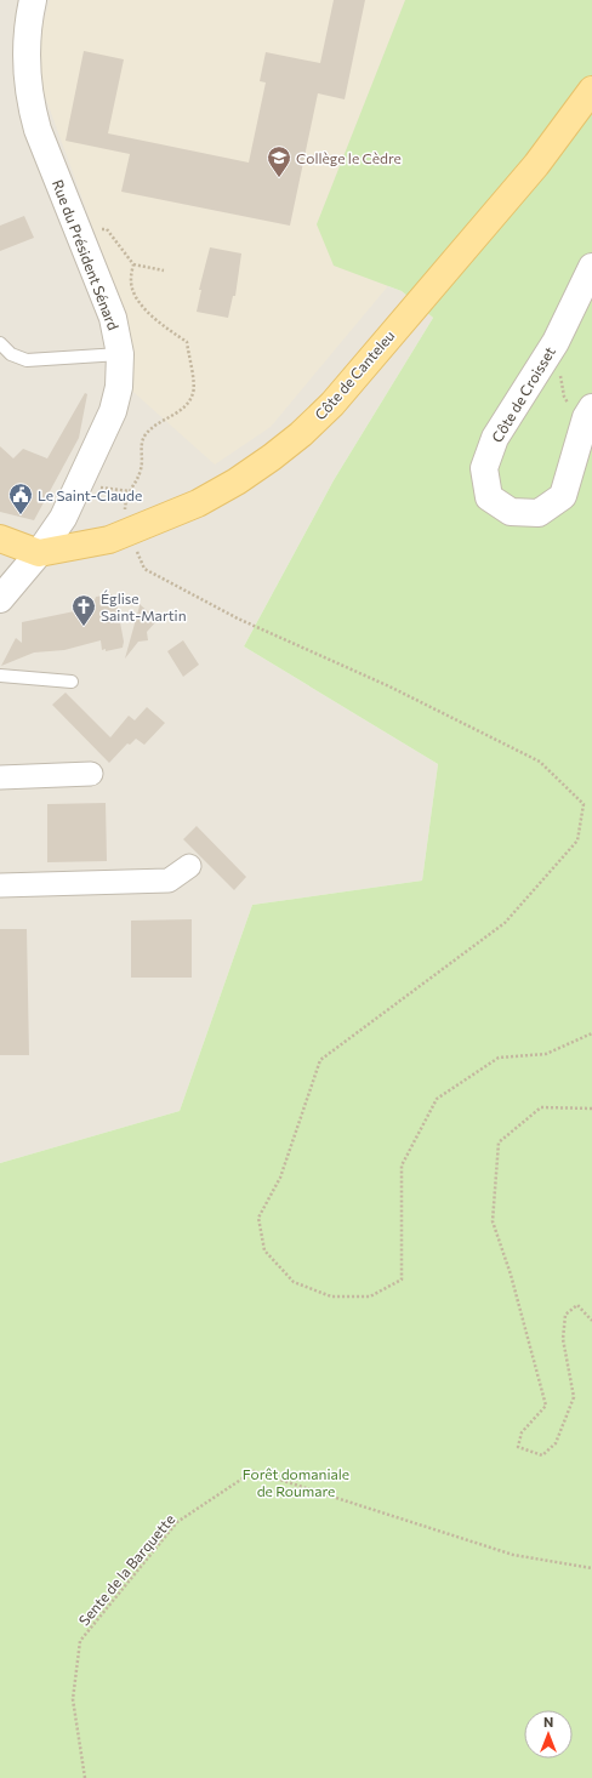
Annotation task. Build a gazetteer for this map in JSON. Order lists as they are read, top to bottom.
{
  "streets": {
    "main road": ["Côte de Canteleu"],
    "street": ["Rue du Président Sénard", "Côte de Croisset"],
    "path": ["Sente de la Barquette"]
  },
  "crossings": [
    ["Rue du Président Sénard", "Côte de Canteleu"]
  ],
  "parks": ["Forêt domaniale de Roumare"],
  "places": {
    "school or university": ["Collège le Cèdre"],
    "public building": ["Le Saint-Claude"],
    "church": ["Église Saint-Martin"]
  },
  "north": "top"
}
